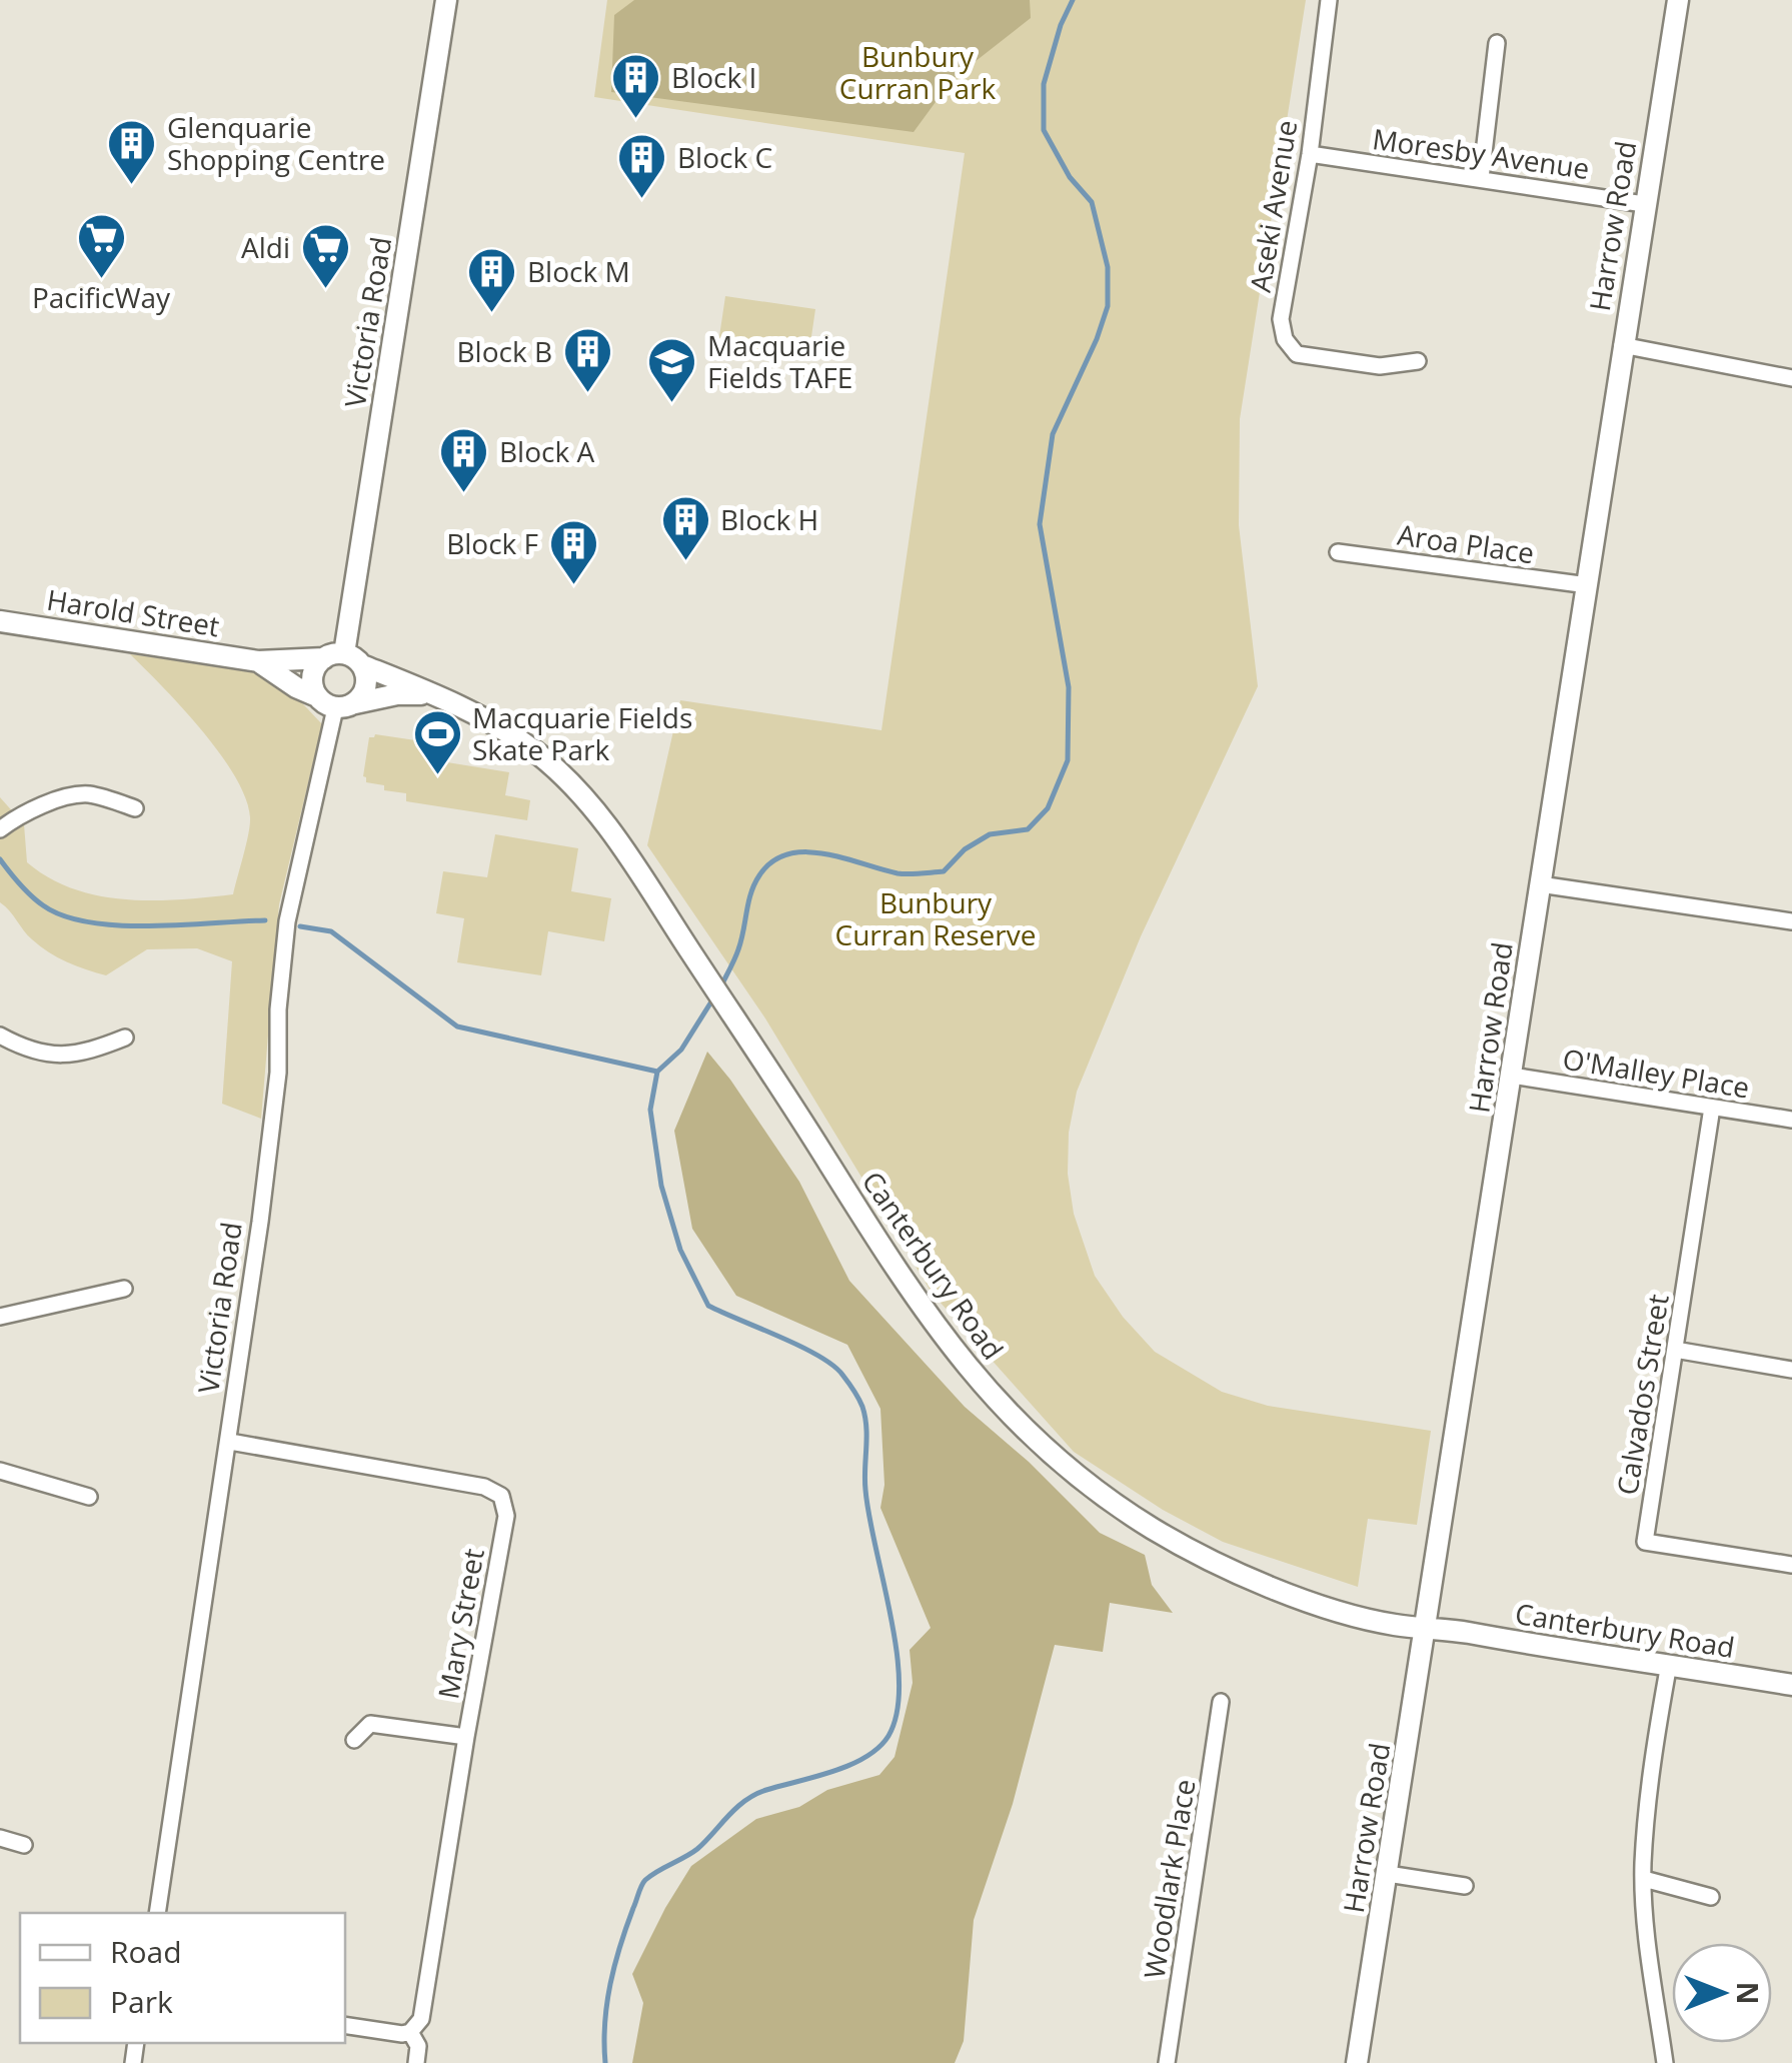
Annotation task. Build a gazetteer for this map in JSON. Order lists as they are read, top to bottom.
{
  "streets": {
    "street": [
      "Moresby Avenue",
      "Aseki Avenue",
      "Harrow Road",
      "Victoria Road",
      "Aroa Place",
      "Harold Street",
      "O'Malley Place",
      "Canterbury Road",
      "Calvados Street",
      "Mary Street",
      "Woodlark Place"
    ]
  },
  "crossings": [
    ["Moresby Avenue", "Aseki Avenue"],
    ["Moresby Avenue", "Harrow Road"],
    ["Harrow Road", "Aroa Place"],
    ["Harrow Road", "O'Malley Place"],
    ["Harrow Road", "Canterbury Road"],
    ["Victoria Road", "Harold Street"],
    ["Victoria Road", "Canterbury Road"],
    ["Victoria Road", "Mary Street"],
    ["Harold Street", "Canterbury Road"],
    ["O'Malley Place", "Calvados Street"]
  ],
  "parks": ["Bunbury Curran Park", "Bunbury Curran Reserve"],
  "places": {
    "building": [
      "Block I",
      "Glenquarie Shopping Centre",
      "Block C",
      "Block M",
      "Block B",
      "Block A",
      "Block H",
      "Block F"
    ],
    "supermarket": ["PacificWay", "Aldi"],
    "school or university": ["Macquarie Fields TAFE"],
    "sports": ["Macquarie Fields Skate Park"]
  },
  "legend": ["Road", "Park"],
  "north": "right"
}
